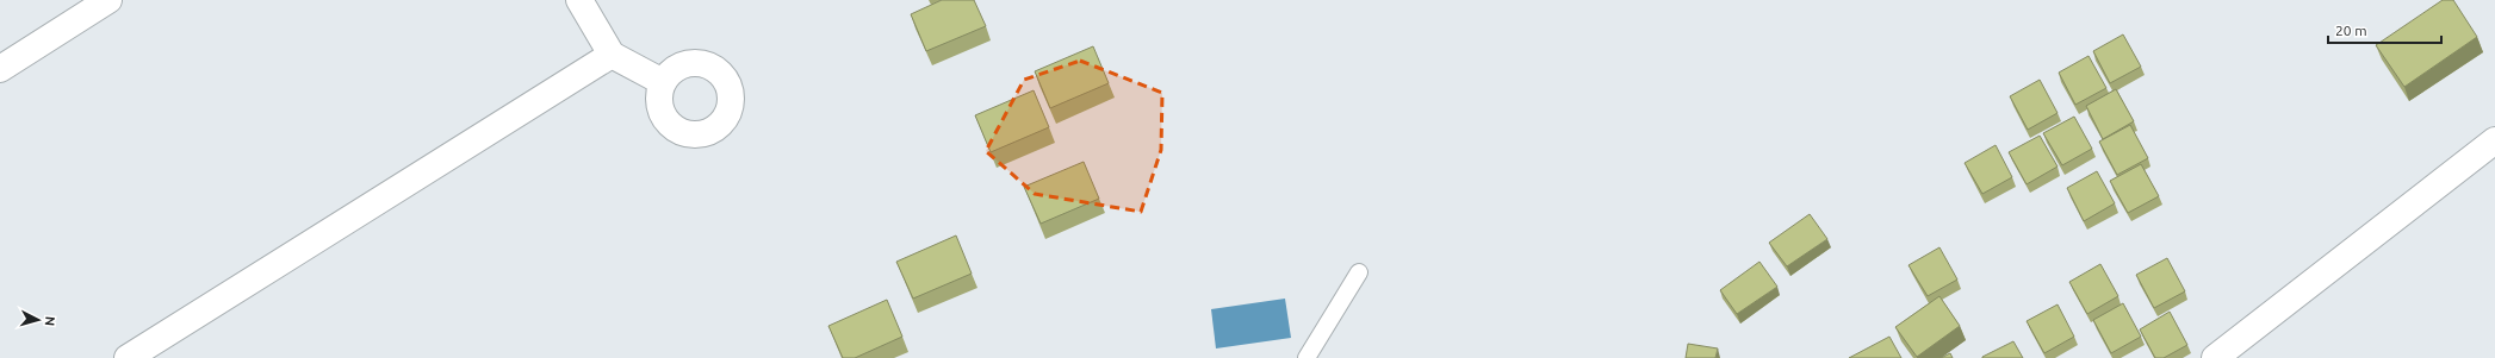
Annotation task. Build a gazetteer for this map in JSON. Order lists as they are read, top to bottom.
{
  "scale_bar": "20 m",
  "north": "right"
}
